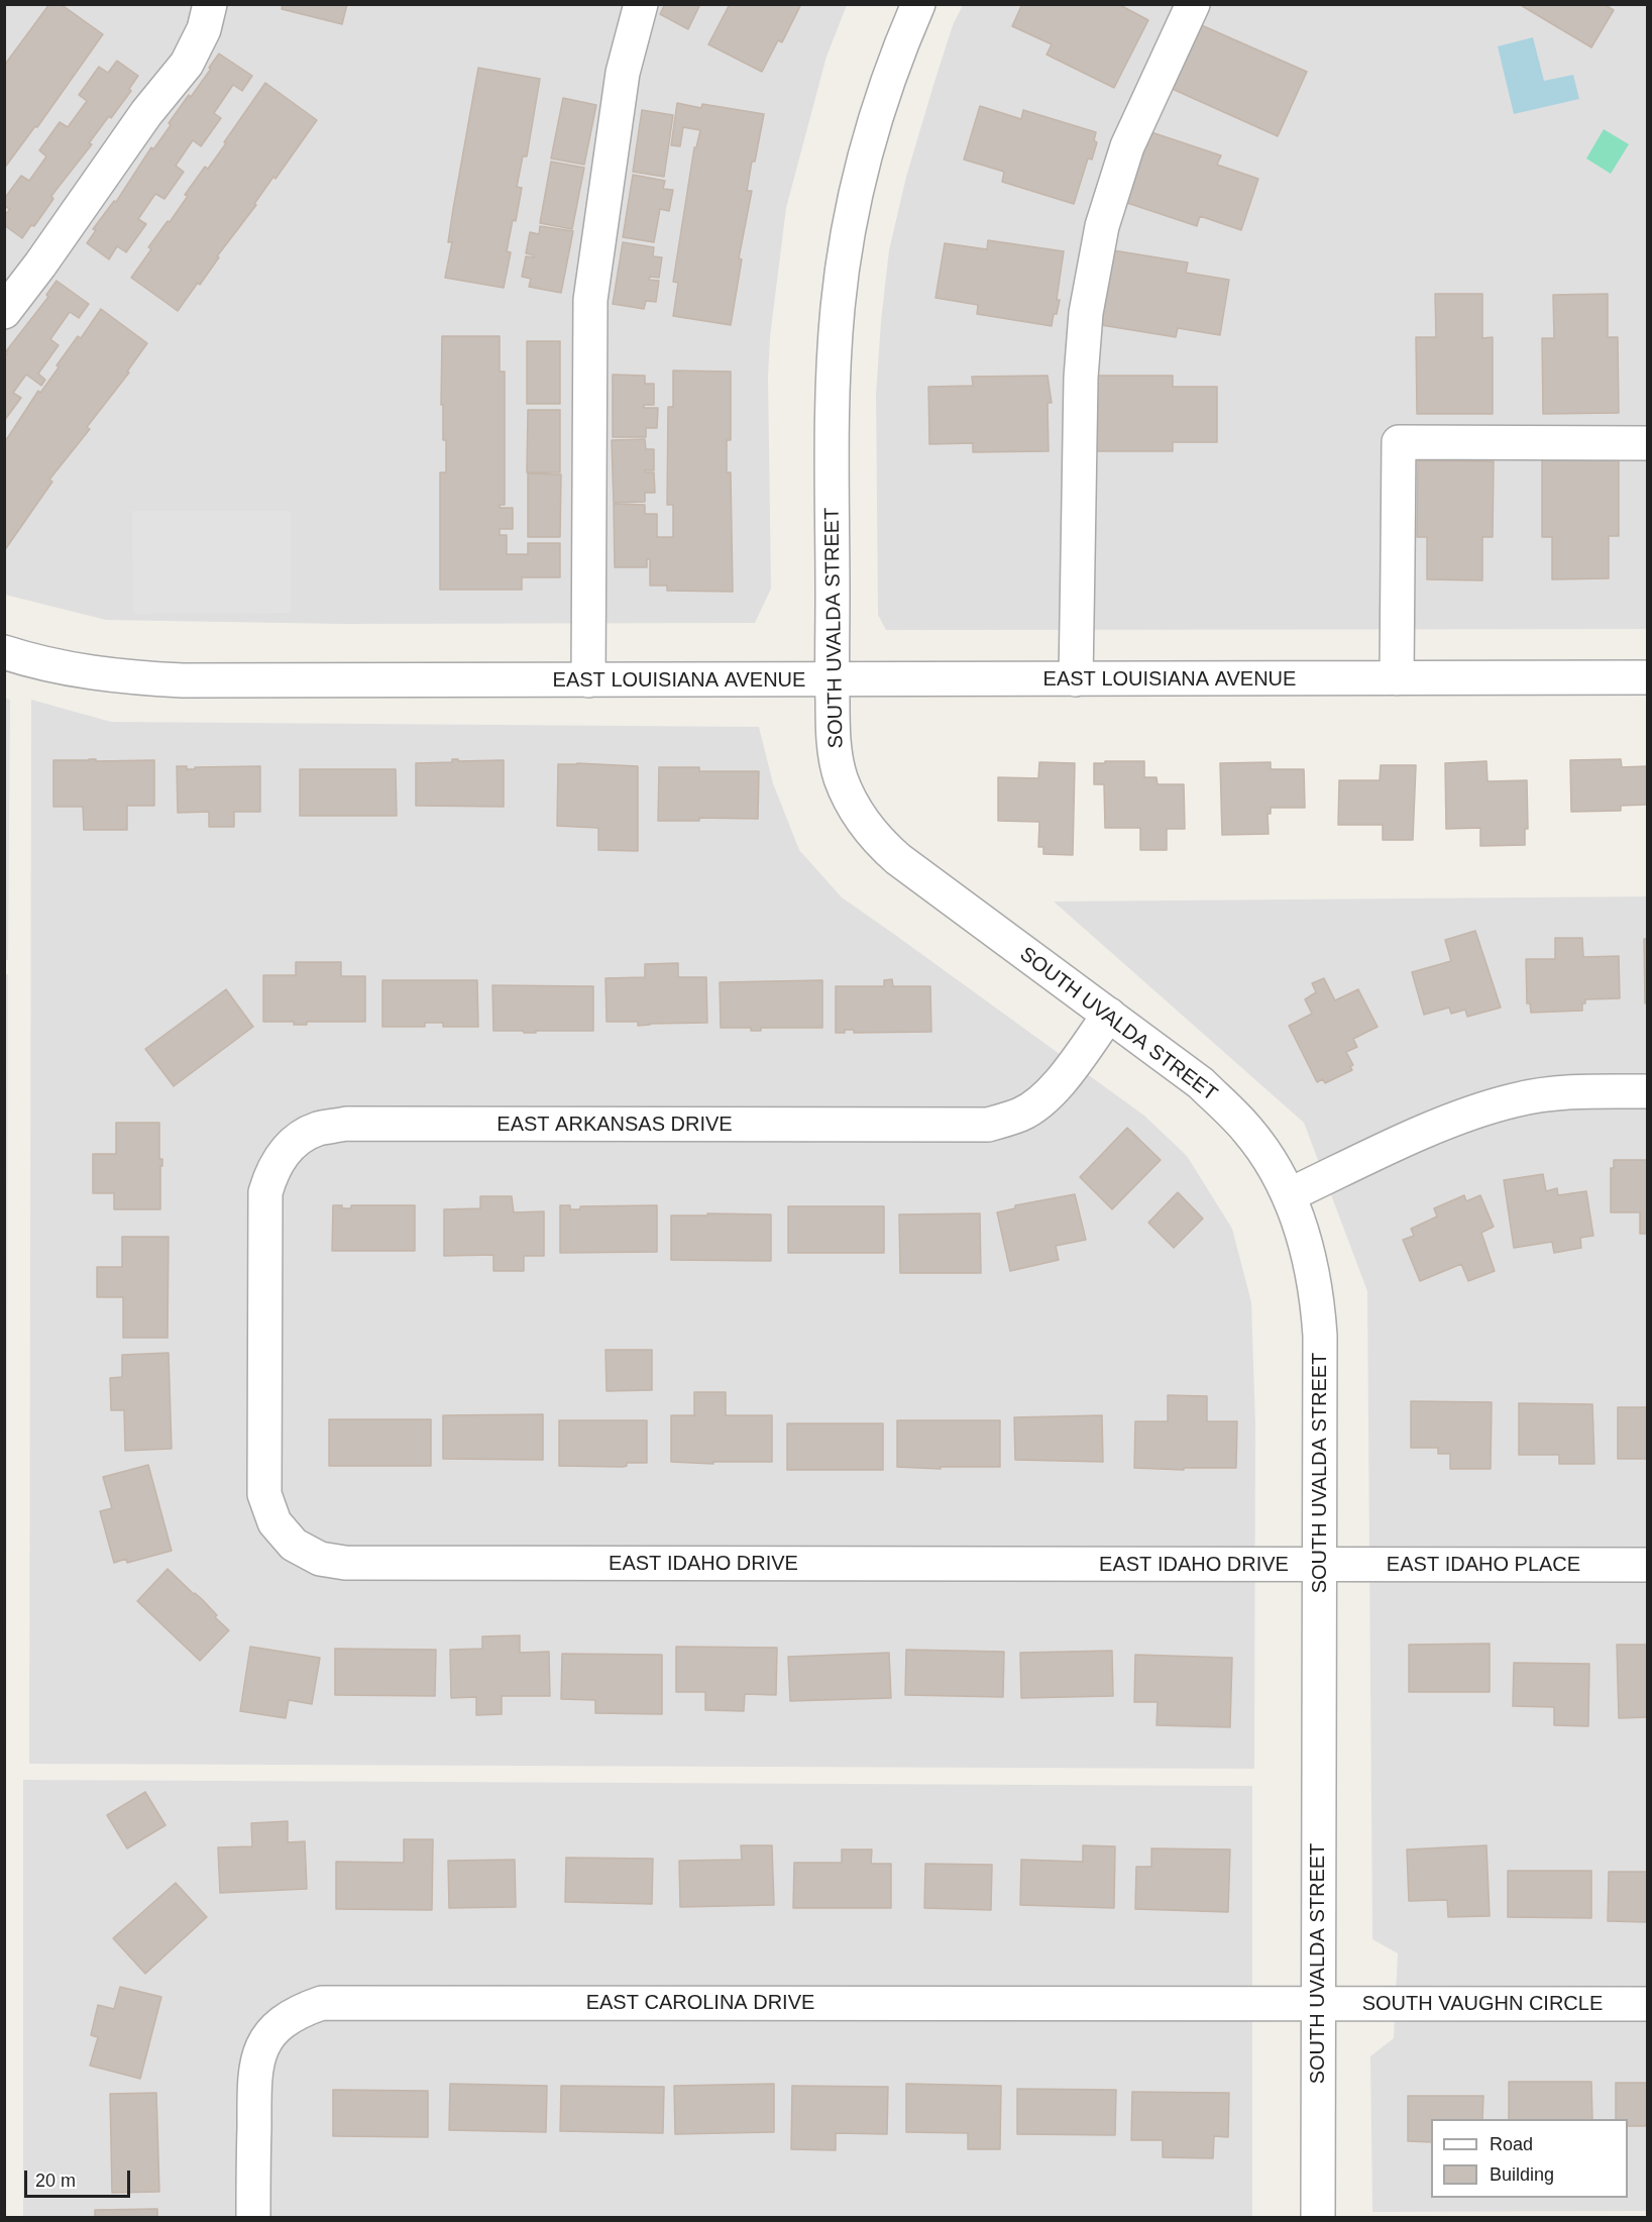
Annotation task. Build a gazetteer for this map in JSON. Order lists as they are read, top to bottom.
{
  "streets": {
    "street": [
      "SOUTH UVALDA STREET",
      "EAST LOUISIANA AVENUE",
      "EAST ARKANSAS DRIVE",
      "EAST IDAHO DRIVE",
      "EAST IDAHO PLACE",
      "EAST CAROLINA DRIVE",
      "SOUTH VAUGHN CIRCLE"
    ]
  },
  "crossings": [
    ["SOUTH UVALDA STREET", "EAST LOUISIANA AVENUE"],
    ["SOUTH UVALDA STREET", "EAST ARKANSAS DRIVE"],
    ["SOUTH UVALDA STREET", "EAST IDAHO DRIVE"],
    ["SOUTH UVALDA STREET", "EAST IDAHO PLACE"],
    ["SOUTH UVALDA STREET", "EAST CAROLINA DRIVE"],
    ["SOUTH UVALDA STREET", "SOUTH VAUGHN CIRCLE"],
    ["EAST ARKANSAS DRIVE", "EAST IDAHO DRIVE"],
    ["EAST IDAHO DRIVE", "EAST IDAHO PLACE"],
    ["EAST CAROLINA DRIVE", "SOUTH VAUGHN CIRCLE"]
  ],
  "legend": ["Road", "Building"],
  "scale_bar": "20 m"
}
